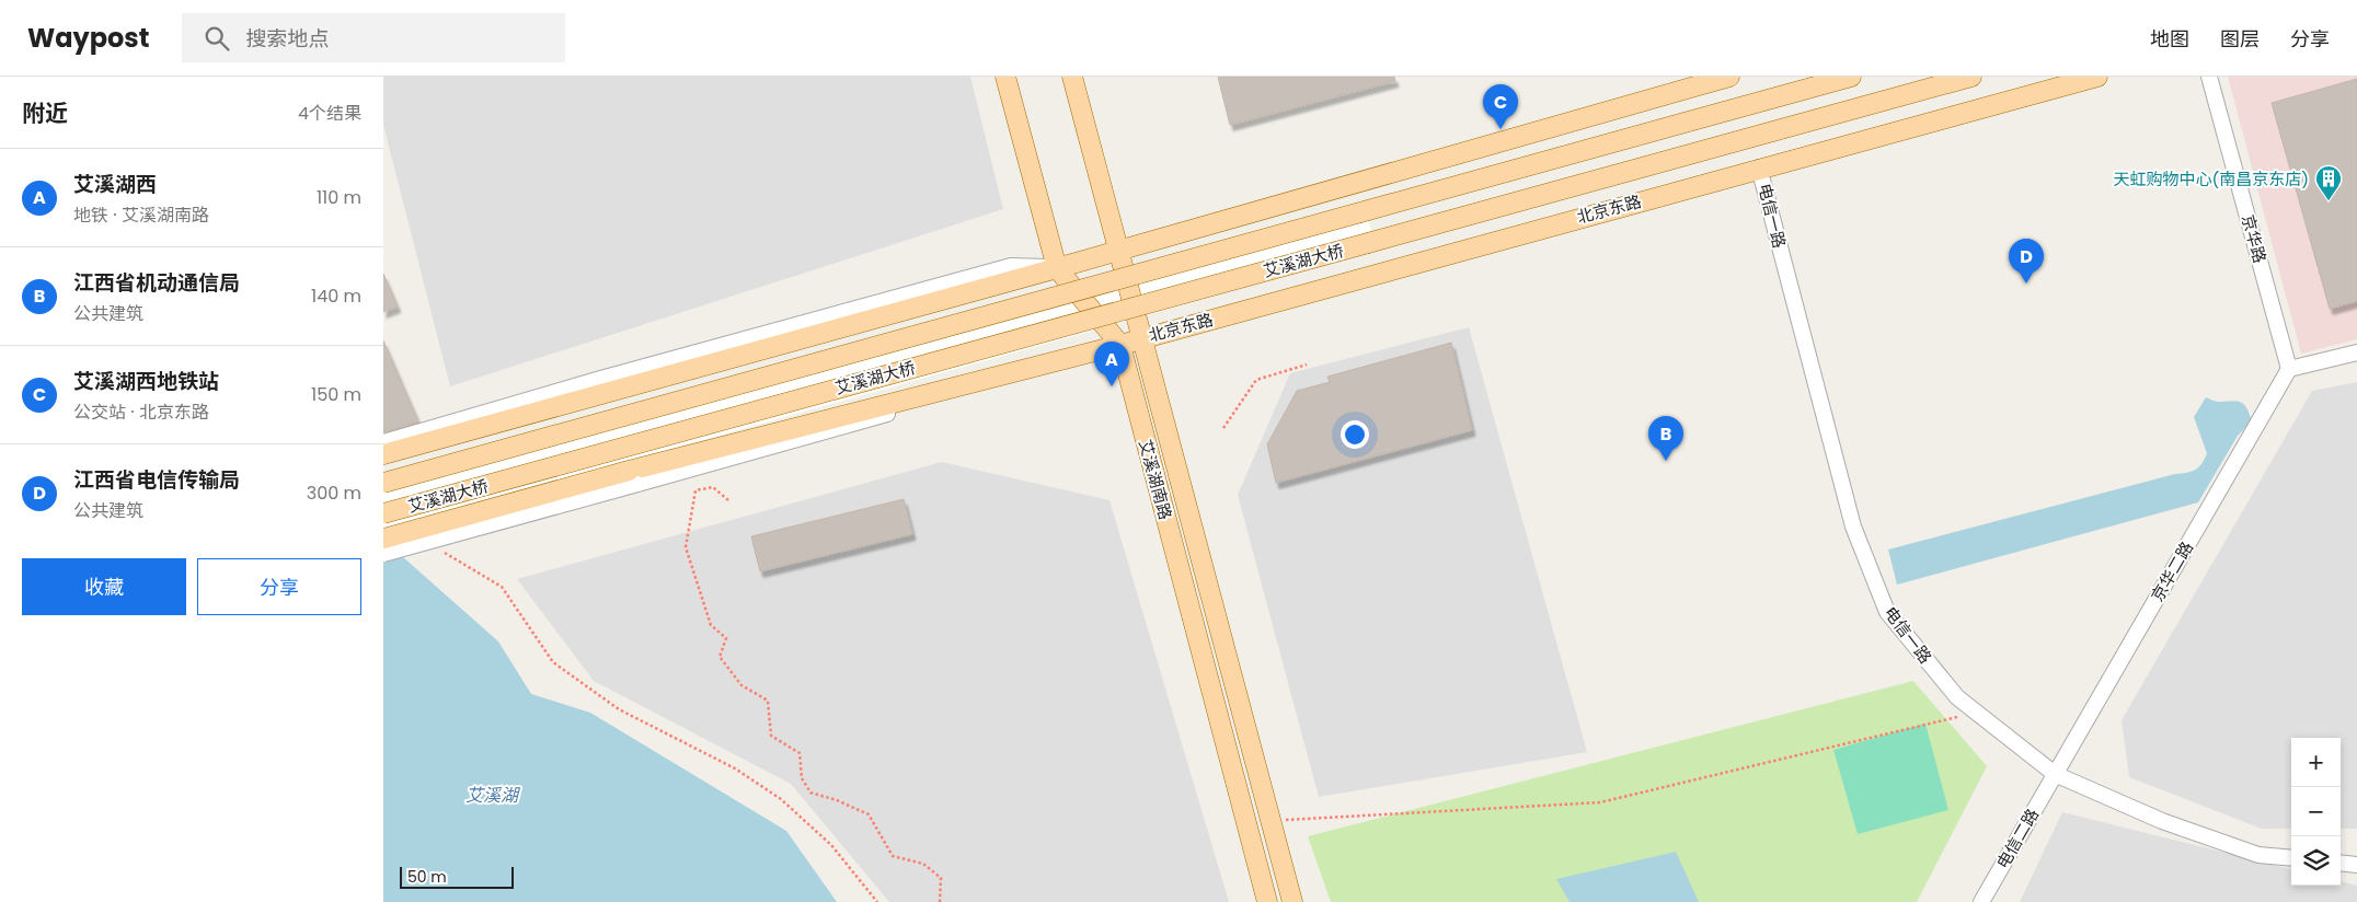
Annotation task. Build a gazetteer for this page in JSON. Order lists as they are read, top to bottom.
{
  "streets": {
    "main road": ["北京东路", "艾溪湖大桥", "艾溪湖南路"],
    "street": [
      "电信一路",
      "京华路",
      "京华二路",
      "电信二路"
    ]
  },
  "crossings": [
    ["北京东路", "电信一路"],
    ["北京东路", "艾溪湖大桥"],
    ["北京东路", "艾溪湖南路"],
    ["电信一路", "京华二路"],
    ["电信一路", "电信二路"],
    ["京华路", "京华二路"],
    ["京华二路", "电信二路"]
  ],
  "water": ["艾溪湖"],
  "places": {
    "building": ["天虹购物中心(南昌京东店)"]
  },
  "scale_bar": "50 m",
  "page": {
    "header": "Waypost",
    "search": "搜索地点",
    "nav": ["地图", "图层", "分享"],
    "heading": ["附近", "4个结果"],
    "pins": [
      "C",
      "D",
      "A",
      "B"
    ],
    "list": [
      {
        "mark": "A",
        "name": "艾溪湖西",
        "note": "地铁 · 艾溪湖南路",
        "value": "110 m"
      },
      {
        "mark": "B",
        "name": "江西省机动通信局",
        "note": "公共建筑",
        "value": "140 m"
      },
      {
        "mark": "C",
        "name": "艾溪湖西地铁站",
        "note": "公交站 · 北京东路",
        "value": "150 m"
      },
      {
        "mark": "D",
        "name": "江西省电信传输局",
        "note": "公共建筑",
        "value": "300 m"
      }
    ],
    "buttons": ["收藏", "分享"],
    "map_buttons": ["+", "−"],
    "scale": "50 m"
  }
}
